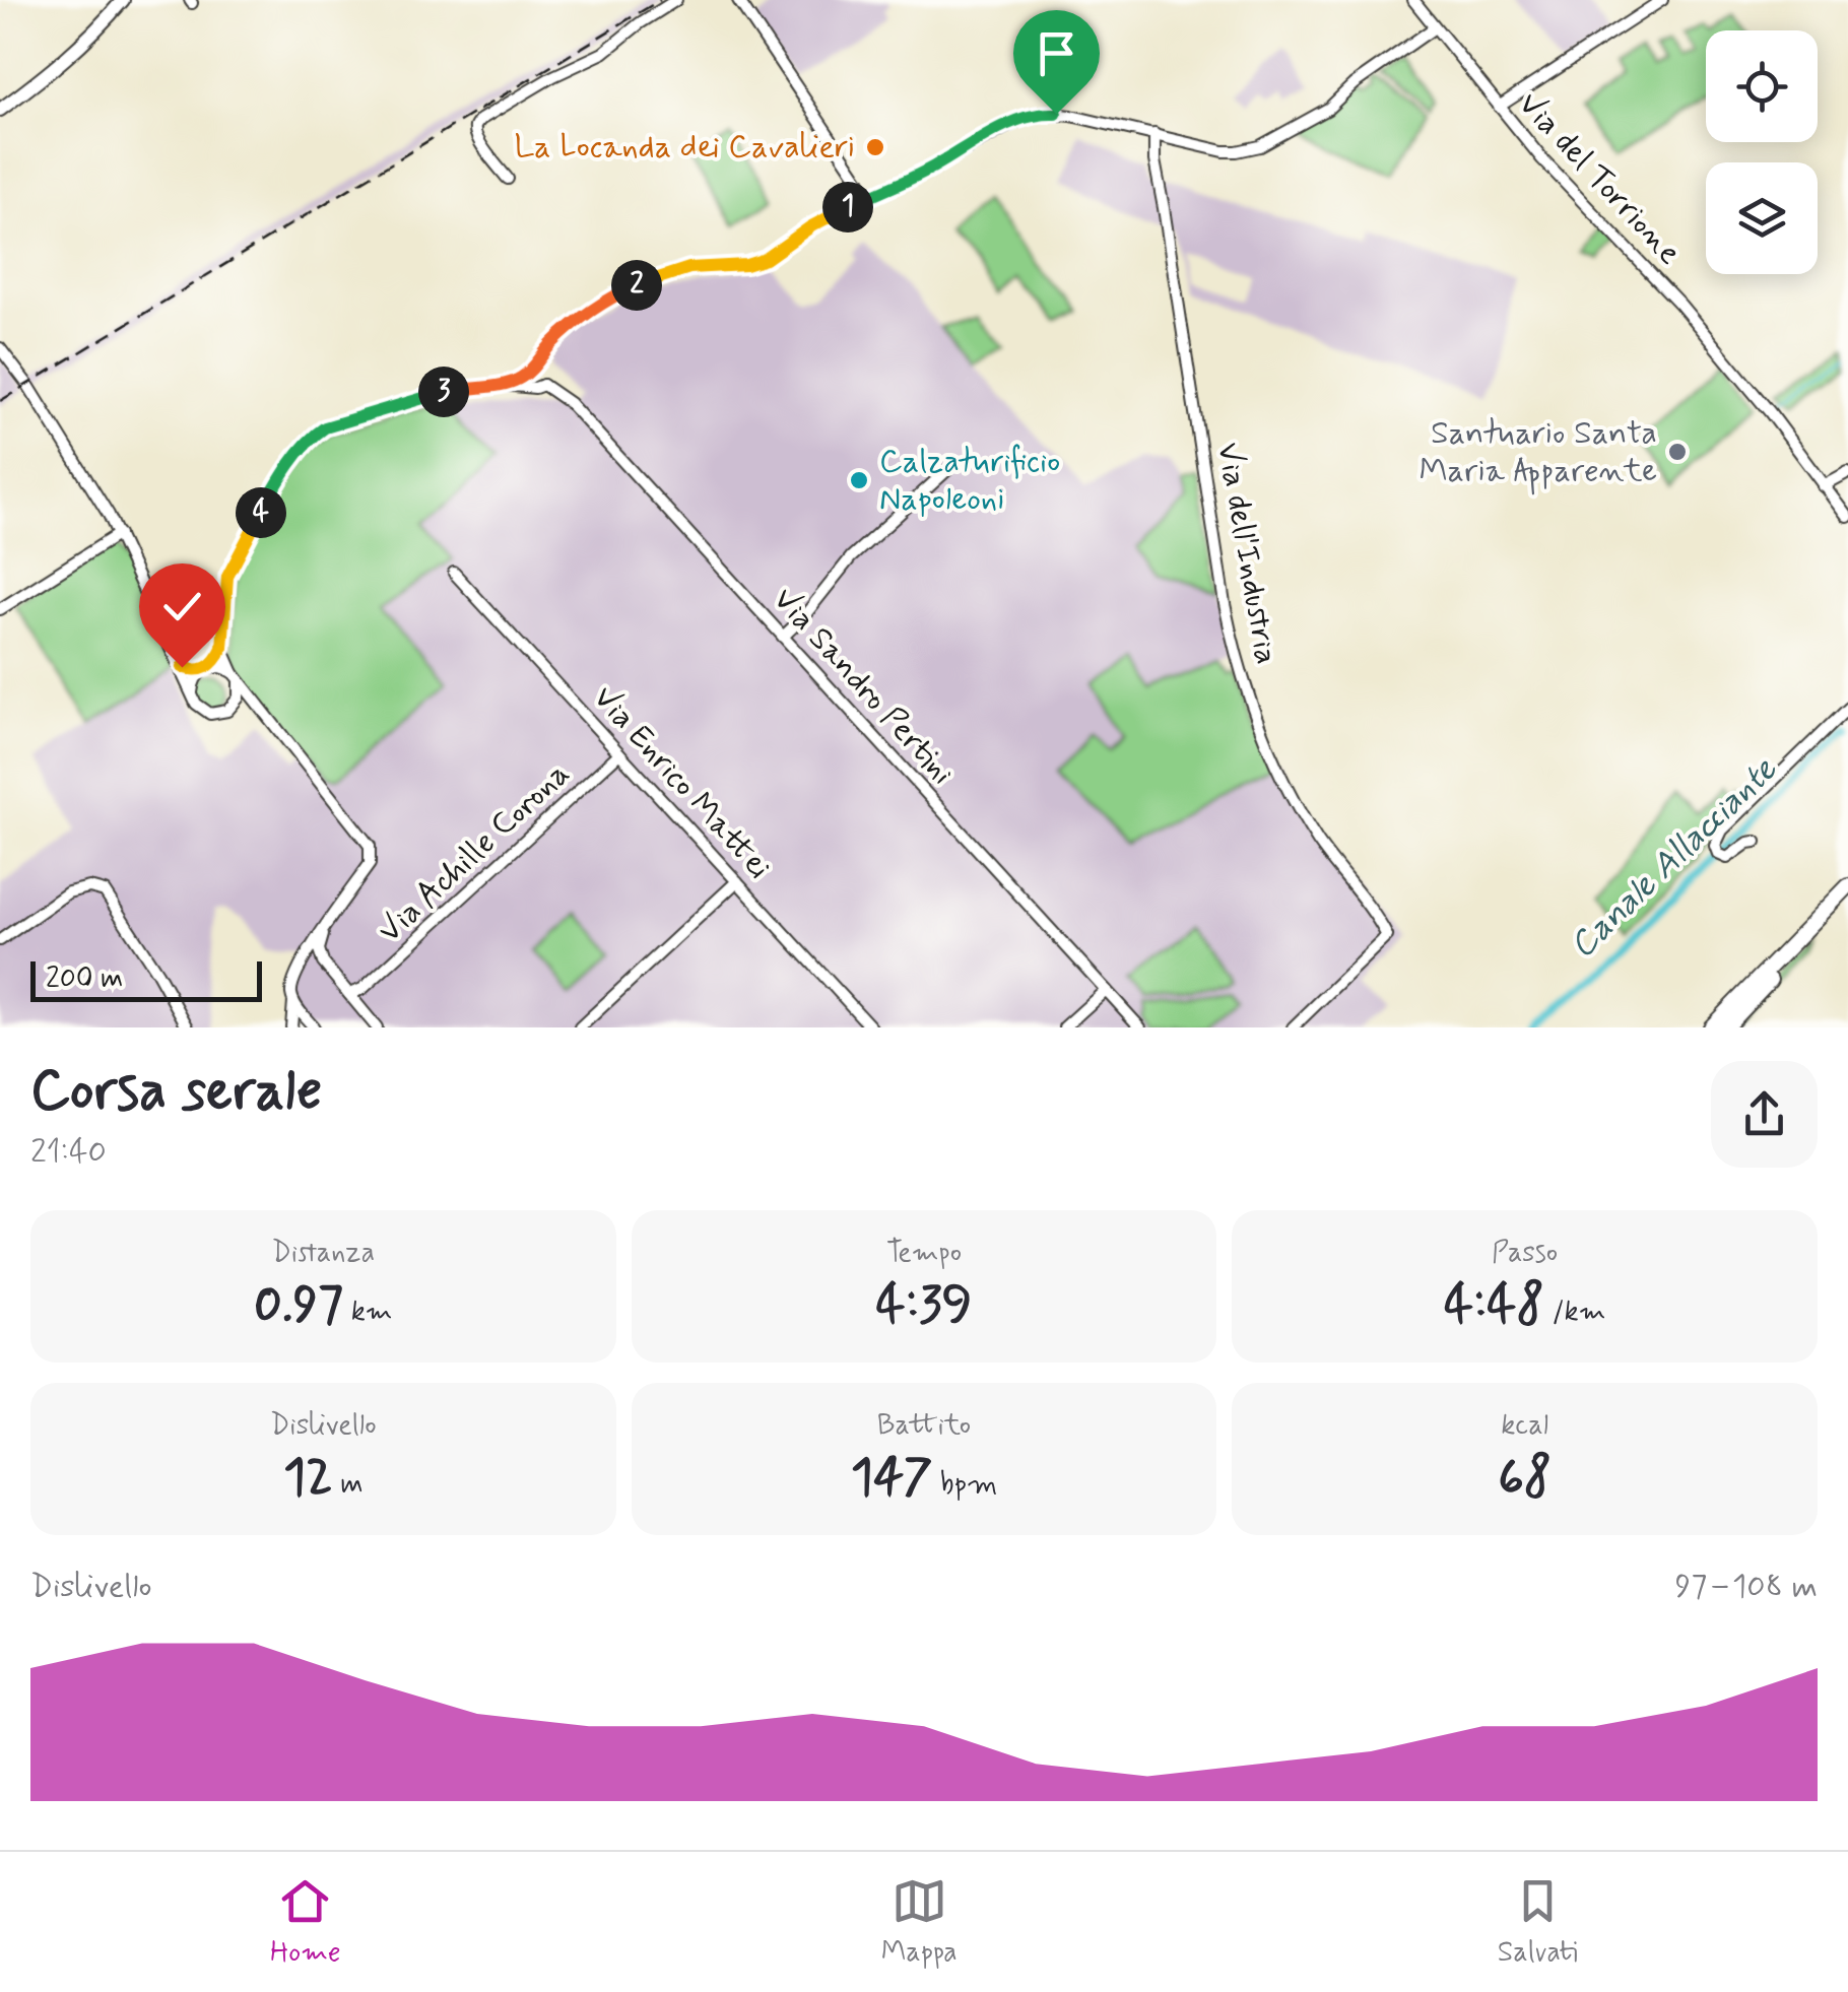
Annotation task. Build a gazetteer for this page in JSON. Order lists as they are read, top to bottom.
{
  "streets": {
    "street": [
      "Via del Torrione",
      "Via dell'Industria",
      "Via Sandro Pertini",
      "Via Enrico Mattei",
      "Via Achille Corona"
    ]
  },
  "crossings": [
    ["Via Enrico Mattei", "Via Achille Corona"]
  ],
  "water": ["Canale Allacciante"],
  "places": ["La Locanda dei Cavalieri", "Santuario Santa Maria Apparente", "Calzaturificio Napoleoni"],
  "scale_bar": "200 m",
  "page": {
    "pins": [
      "1",
      "2",
      "3",
      "4"
    ],
    "scale": "200 m",
    "heading": ["Corsa serale", "21:40"],
    "stats": [
      ["Distanza", "0.97 km"],
      ["Tempo", "4:39"],
      ["Passo", "4:48 /km"],
      ["Dislivello", "12 m"],
      ["Battito", "147 bpm"],
      ["kcal", "68"]
    ],
    "chart": ["Dislivello", "97–108 m"],
    "tabs": ["Home", "Mappa", "Salvati"]
  }
}
